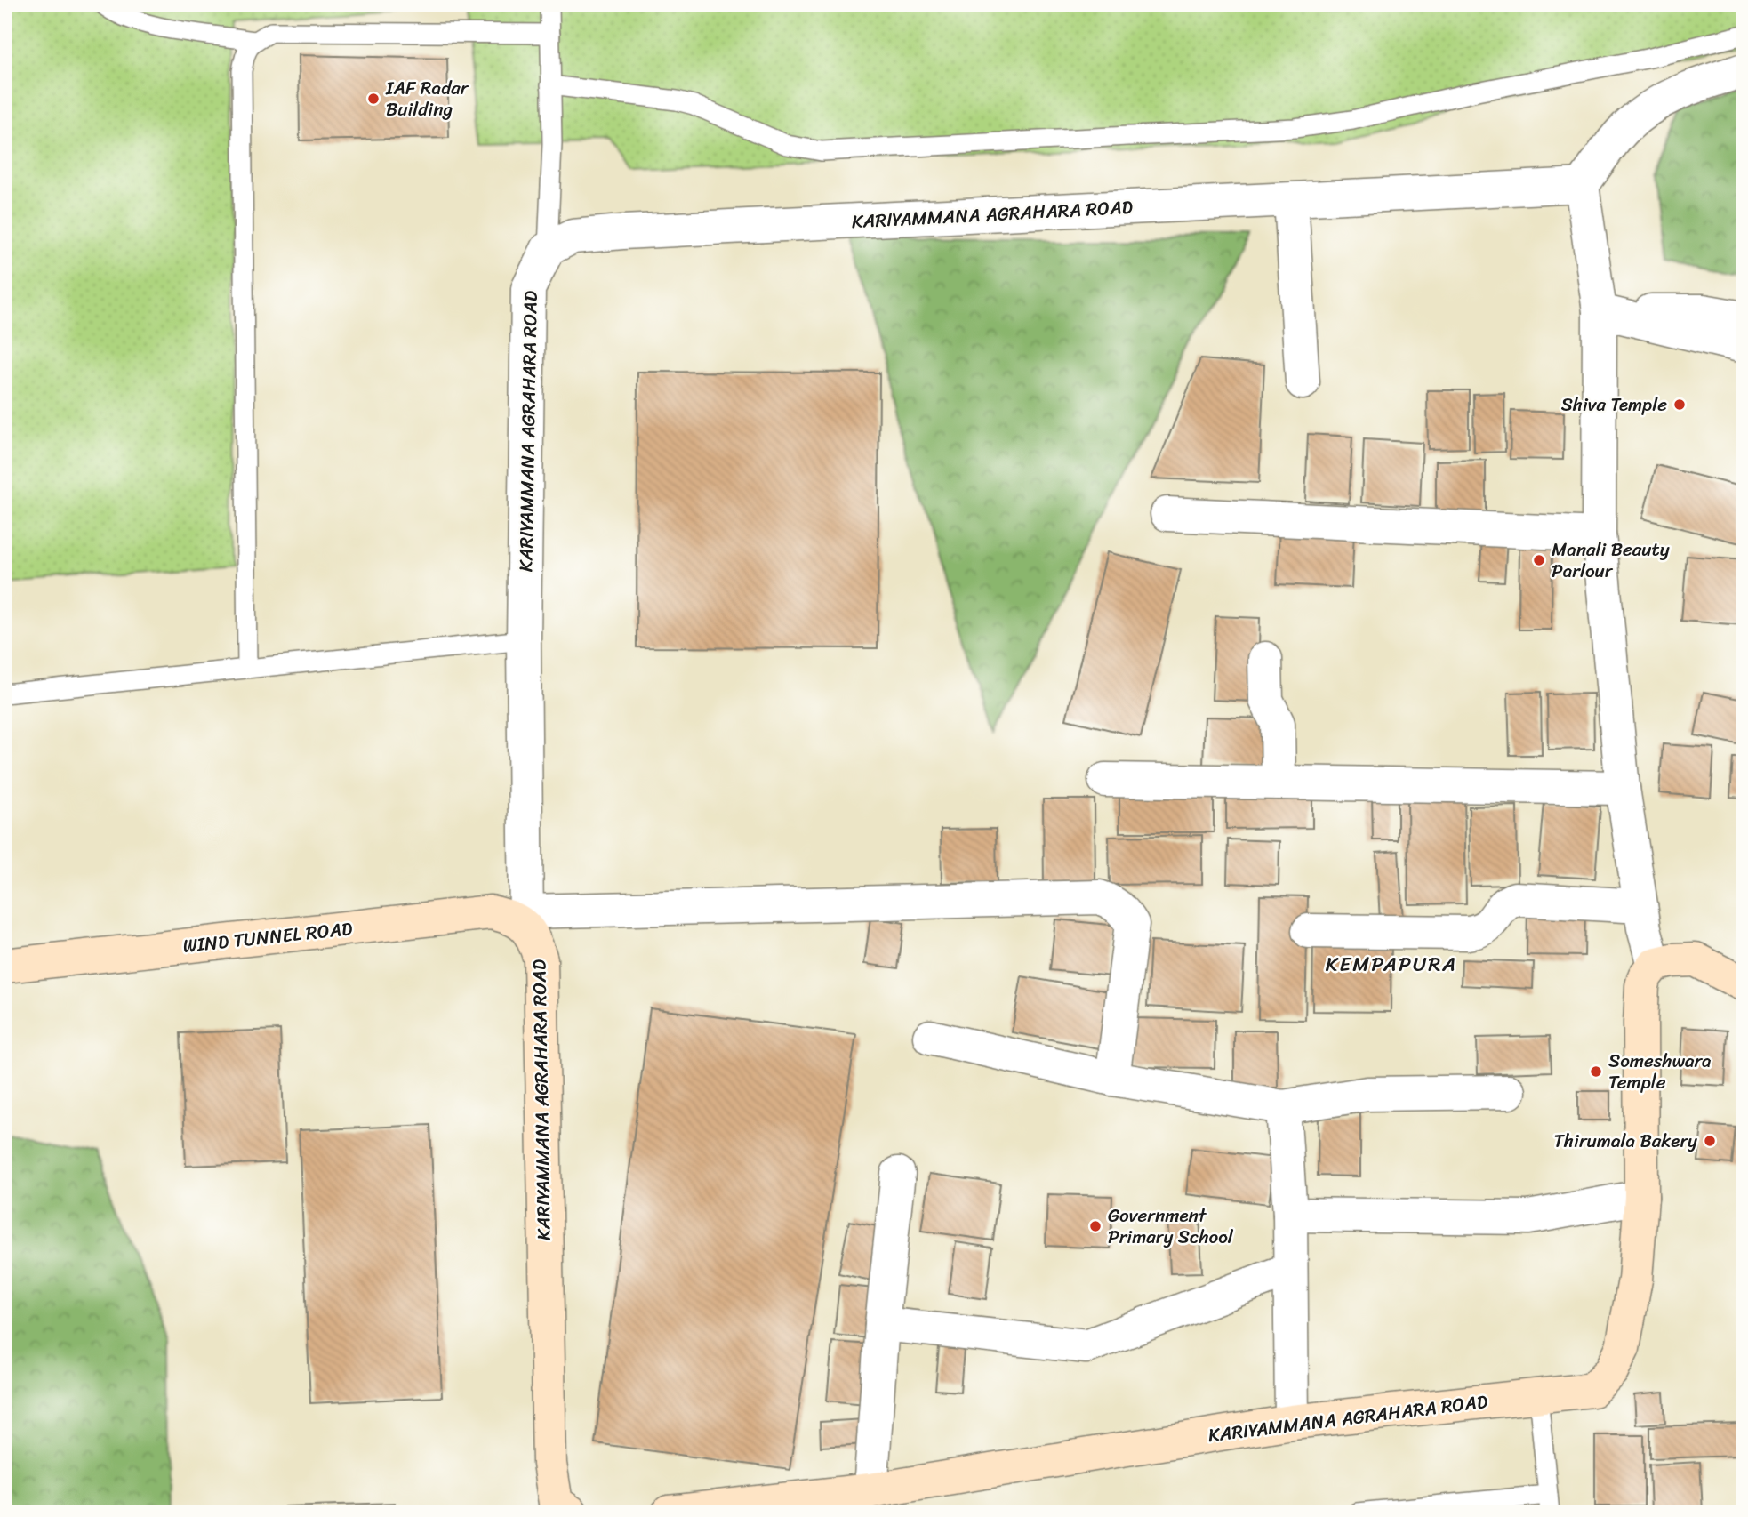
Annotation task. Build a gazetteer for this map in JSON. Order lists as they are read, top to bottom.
{
  "streets": {
    "street": ["KARIYAMMANA AGRAHARA ROAD", "WIND TUNNEL ROAD"]
  },
  "crossings": [
    ["KARIYAMMANA AGRAHARA ROAD", "WIND TUNNEL ROAD"]
  ],
  "districts": ["KEMPAPURA"],
  "places": [
    "IAF Radar Building",
    "Shiva Temple",
    "Manali Beauty Parlour",
    "Someshwara Temple",
    "Thirumala Bakery",
    "Government Primary School"
  ]
}
